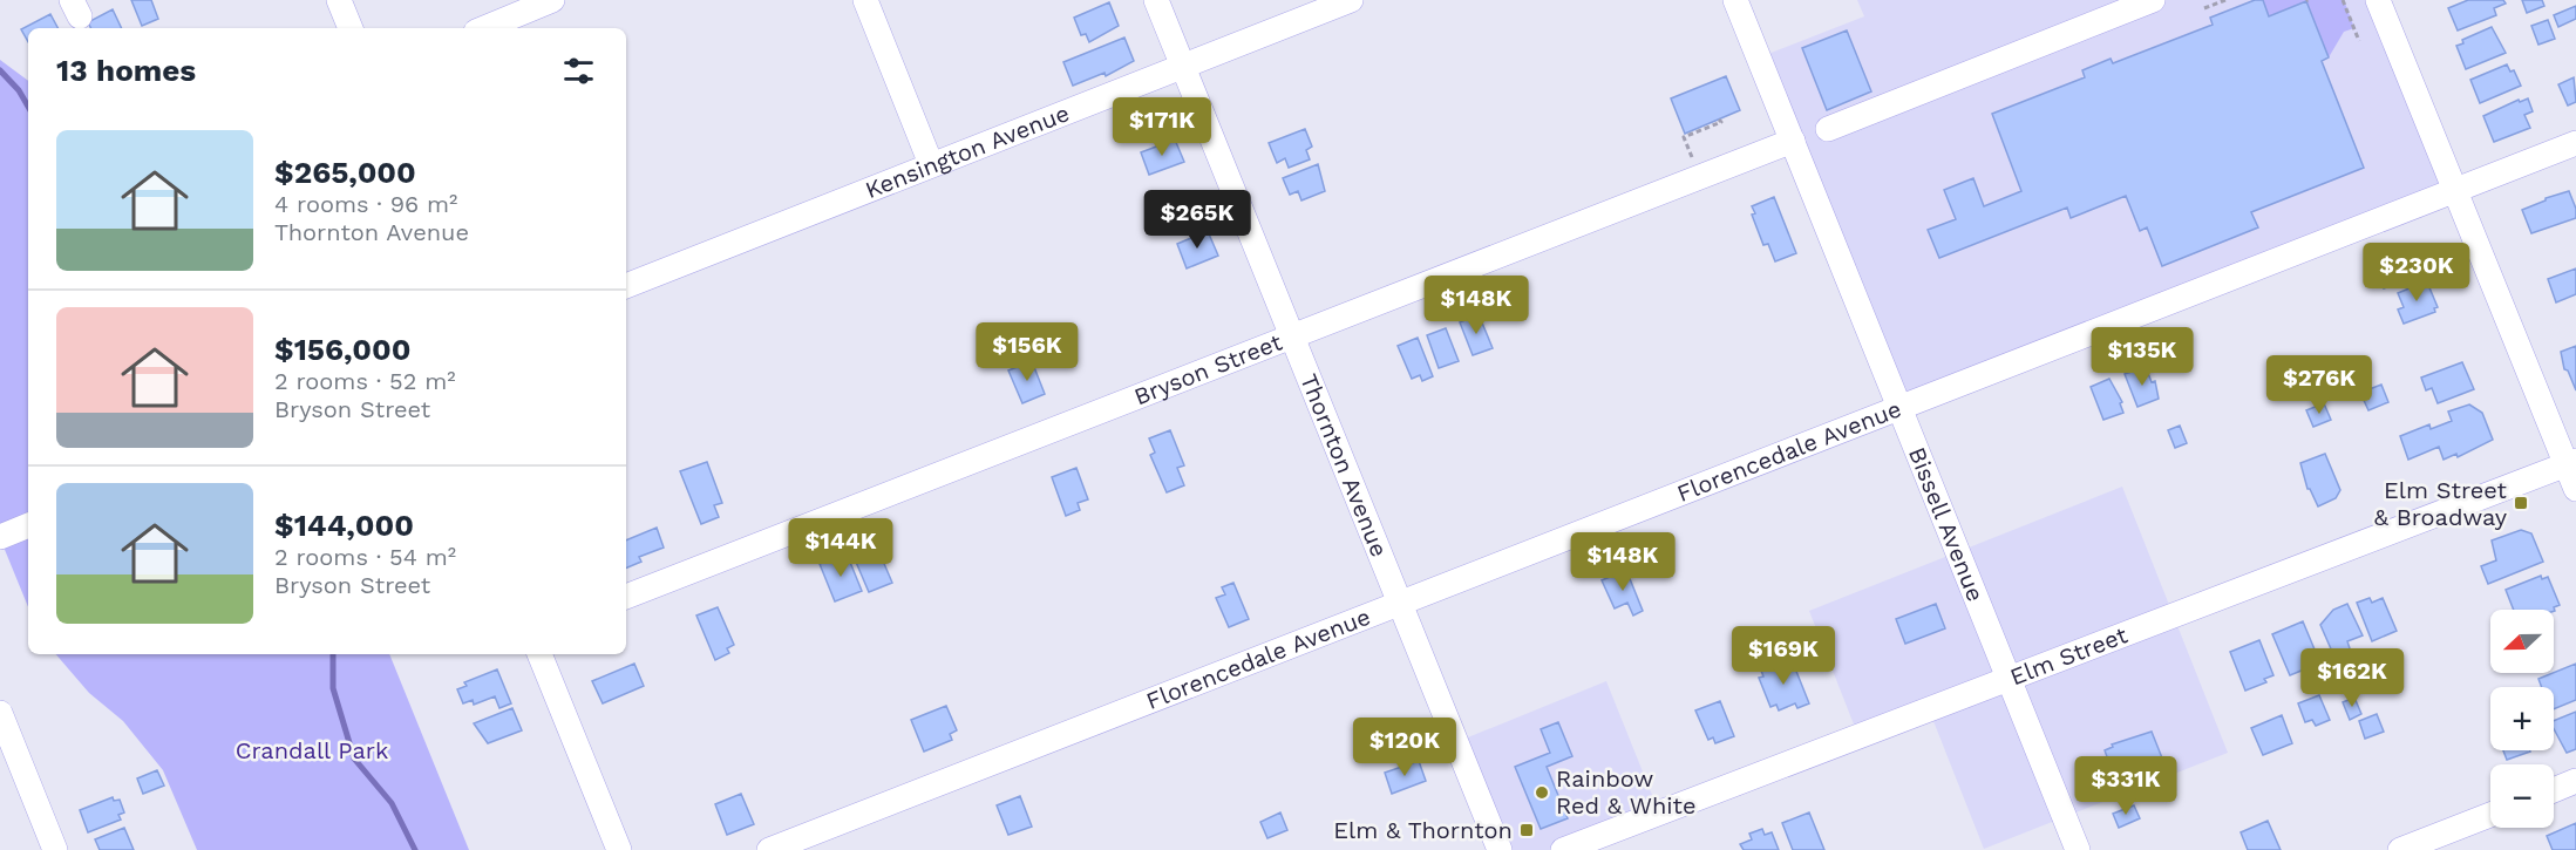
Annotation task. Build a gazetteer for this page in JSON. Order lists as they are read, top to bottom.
{
  "streets": {
    "street": [
      "Kensington Avenue",
      "Bryson Street",
      "Florencedale Avenue",
      "Thornton Avenue",
      "Bissell Avenue",
      "Elm Street"
    ]
  },
  "crossings": [
    ["Kensington Avenue", "Thornton Avenue"],
    ["Bryson Street", "Thornton Avenue"],
    ["Bryson Street", "Bissell Avenue"],
    ["Florencedale Avenue", "Thornton Avenue"],
    ["Florencedale Avenue", "Bissell Avenue"],
    ["Bissell Avenue", "Elm Street"]
  ],
  "parks": ["Crandall Park"],
  "places": {
    "transit": ["Elm Street & Broadway", "Elm & Thornton"],
    "other": ["Rainbow Red & White"]
  },
  "north": "left",
  "page": {
    "heading": "13 homes",
    "price": [
      "$171K",
      "$265K",
      "$230K",
      "$148K",
      "$156K",
      "$135K",
      "$276K",
      "$144K",
      "$148K",
      "$169K",
      "$162K",
      "$120K",
      "$331K"
    ],
    "list": [
      {
        "name": "$265,000",
        "note": "4 rooms · 96 m² · Thornton Avenue"
      },
      {
        "name": "$156,000",
        "note": "2 rooms · 52 m² · Bryson Street"
      },
      {
        "name": "$144,000",
        "note": "2 rooms · 54 m² · Bryson Street"
      }
    ],
    "map_buttons": ["+", "−"]
  }
}
